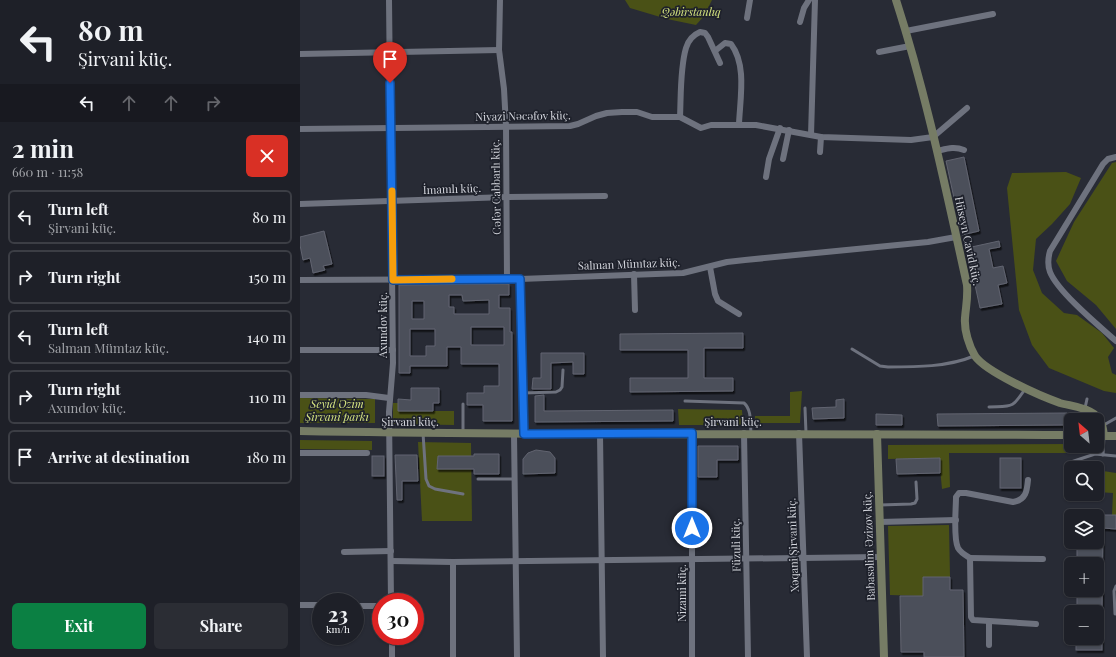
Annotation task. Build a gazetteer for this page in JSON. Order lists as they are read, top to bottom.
{
  "streets": {
    "main road": ["Hüseyn Cavid küç.", "Şirvani küç.", "Babasəlim Əzizov küç."],
    "street": [
      "Niyazi Nəcəfov küç.",
      "Cəfər Cabbarlı küç.",
      "İmamlı küç.",
      "Salman Mümtaz küç.",
      "Axundov küç.",
      "Füzuli küç.",
      "Xəqani Şirvani küç.",
      "Nizami küç."
    ]
  },
  "crossings": [
    ["Niyazi Nəcəfov küç.", "Cəfər Cabbarlı küç."],
    ["Niyazi Nəcəfov küç.", "Hüseyn Cavid küç."],
    ["Niyazi Nəcəfov küç.", "Axundov küç."],
    ["Cəfər Cabbarlı küç.", "İmamlı küç."],
    ["Cəfər Cabbarlı küç.", "Salman Mümtaz küç."],
    ["İmamlı küç.", "Axundov küç."],
    ["Hüseyn Cavid küç.", "Salman Mümtaz küç."],
    ["Salman Mümtaz küç.", "Axundov küç."],
    ["Axundov küç.", "Şirvani küç."],
    ["Şirvani küç.", "Füzuli küç."],
    ["Şirvani küç.", "Xəqani Şirvani küç."],
    ["Şirvani küç.", "Babasəlim Əzizov küç."],
    ["Şirvani küç.", "Nizami küç."]
  ],
  "parks": ["Qəbirstanlıq", "Seyid Əzim Şirvani parkı"],
  "north": "top left",
  "page": {
    "turn": ["80 m", "Şirvani küç."],
    "heading": ["2 min", "660 m · 11:58"],
    "list": [
      {
        "name": "Turn left",
        "note": "Şirvani küç.",
        "value": "80 m"
      },
      {
        "name": "Turn right",
        "value": "150 m"
      },
      {
        "name": "Turn left",
        "note": "Salman Mümtaz küç.",
        "value": "140 m"
      },
      {
        "name": "Turn right",
        "note": "Axundov küç.",
        "value": "110 m"
      },
      {
        "name": "Arrive at destination",
        "value": "180 m"
      }
    ],
    "map_buttons": ["+", "−"],
    "speed": "23 km/h",
    "limit": "30",
    "buttons": ["Exit", "Share"]
  }
}
